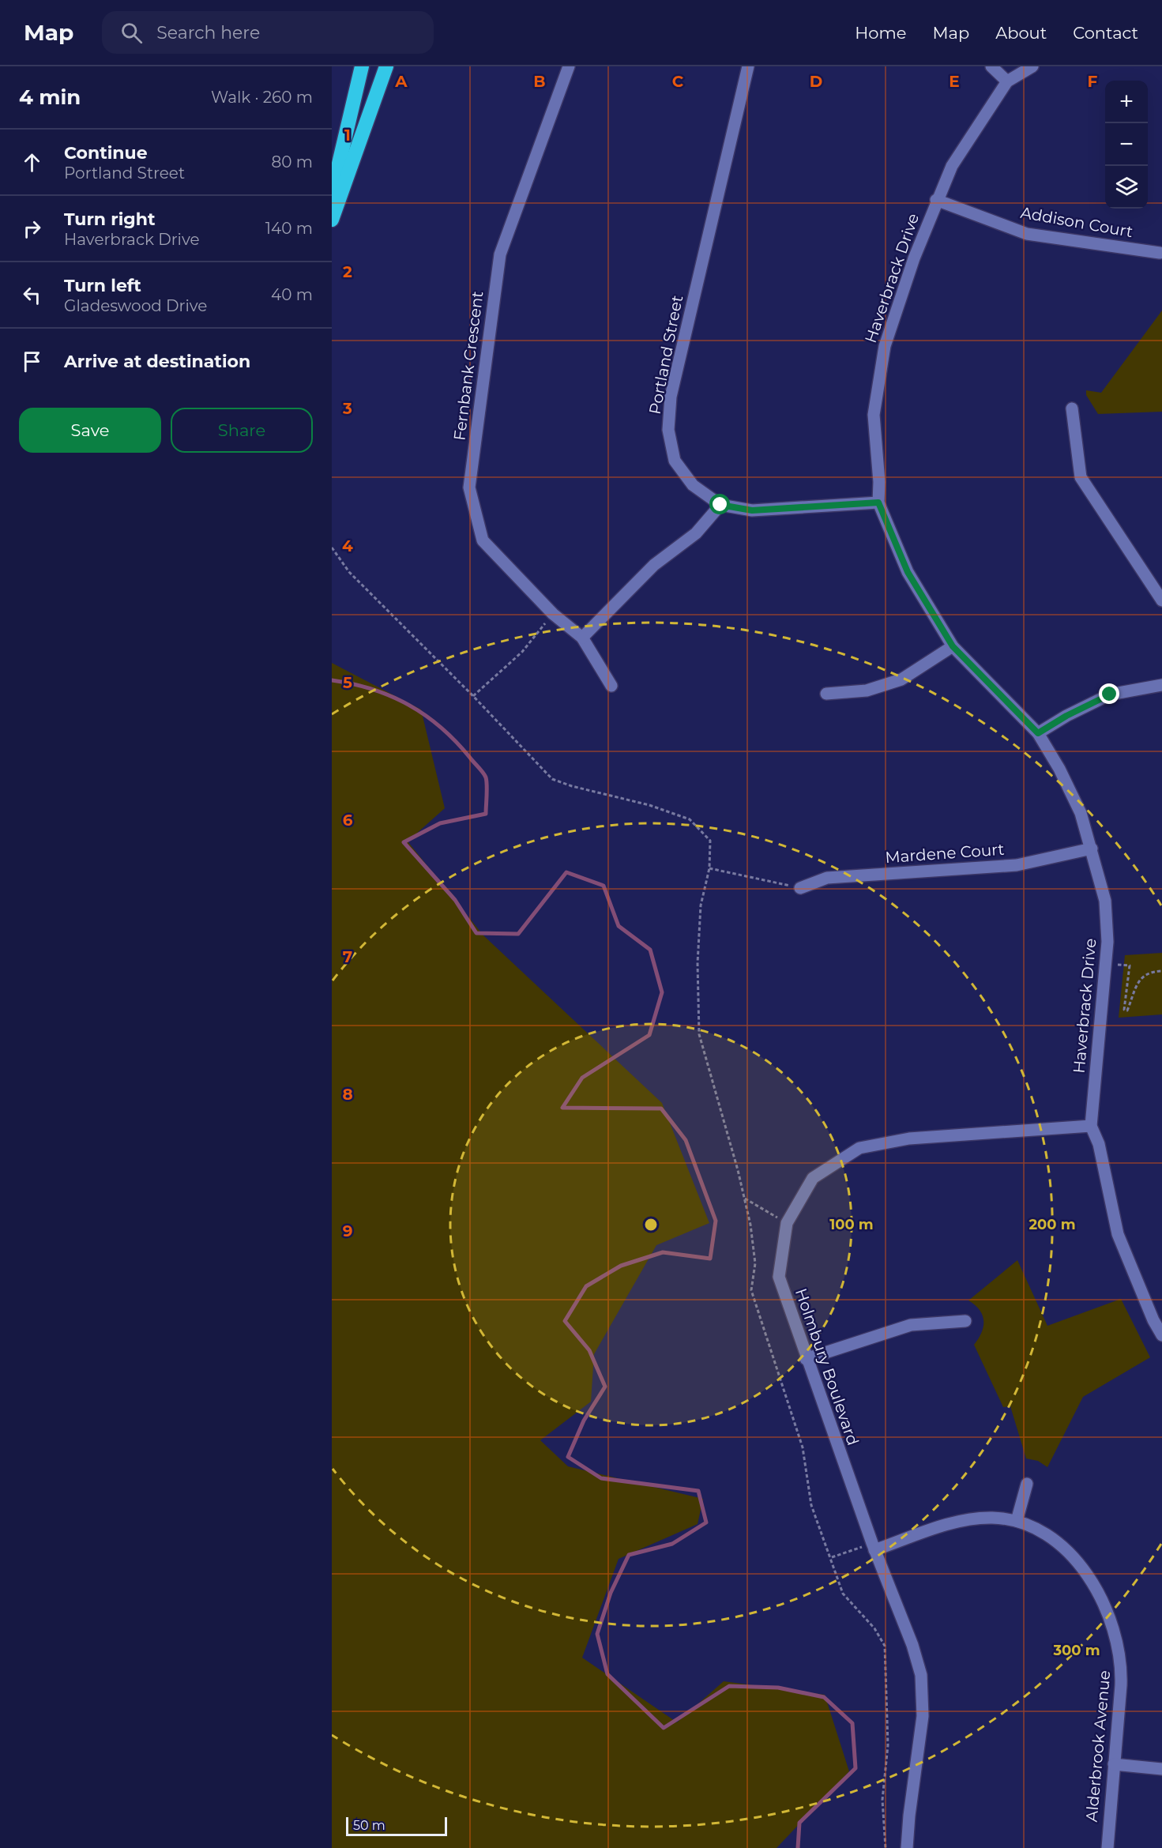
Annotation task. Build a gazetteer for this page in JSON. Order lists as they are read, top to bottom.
{
  "streets": {
    "street": [
      "Addison Court",
      "Haverbrack Drive",
      "Portland Street",
      "Fernbank Crescent",
      "Mardene Court",
      "Holmbury Boulevard",
      "Alderbrook Avenue"
    ]
  },
  "crossings": [
    ["Addison Court", "Haverbrack Drive"],
    ["Haverbrack Drive", "Portland Street"],
    ["Haverbrack Drive", "Mardene Court"],
    ["Haverbrack Drive", "Holmbury Boulevard"],
    ["Holmbury Boulevard", "Alderbrook Avenue"]
  ],
  "scale_bar": "50 m",
  "page": {
    "header": "Map",
    "search": "Search here",
    "nav": [
      "Home",
      "Map",
      "About",
      "Contact"
    ],
    "heading": ["4 min", "Walk · 260 m"],
    "map_buttons": ["+", "−"],
    "list": [
      ["Continue", "Portland Street", "80 m"],
      ["Turn right", "Haverbrack Drive", "140 m"],
      ["Turn left", "Gladeswood Drive", "40 m"],
      "Arrive at destination"
    ],
    "buttons": ["Save", "Share"],
    "scale": "50 m"
  },
  "grid": {
    "columns": [
      "A",
      "B",
      "C",
      "D",
      "E",
      "F"
    ],
    "rows": [
      "1",
      "2",
      "3",
      "4",
      "5",
      "6",
      "7",
      "8",
      "9"
    ]
  },
  "rings": ["100 m", "200 m", "300 m"]
}
